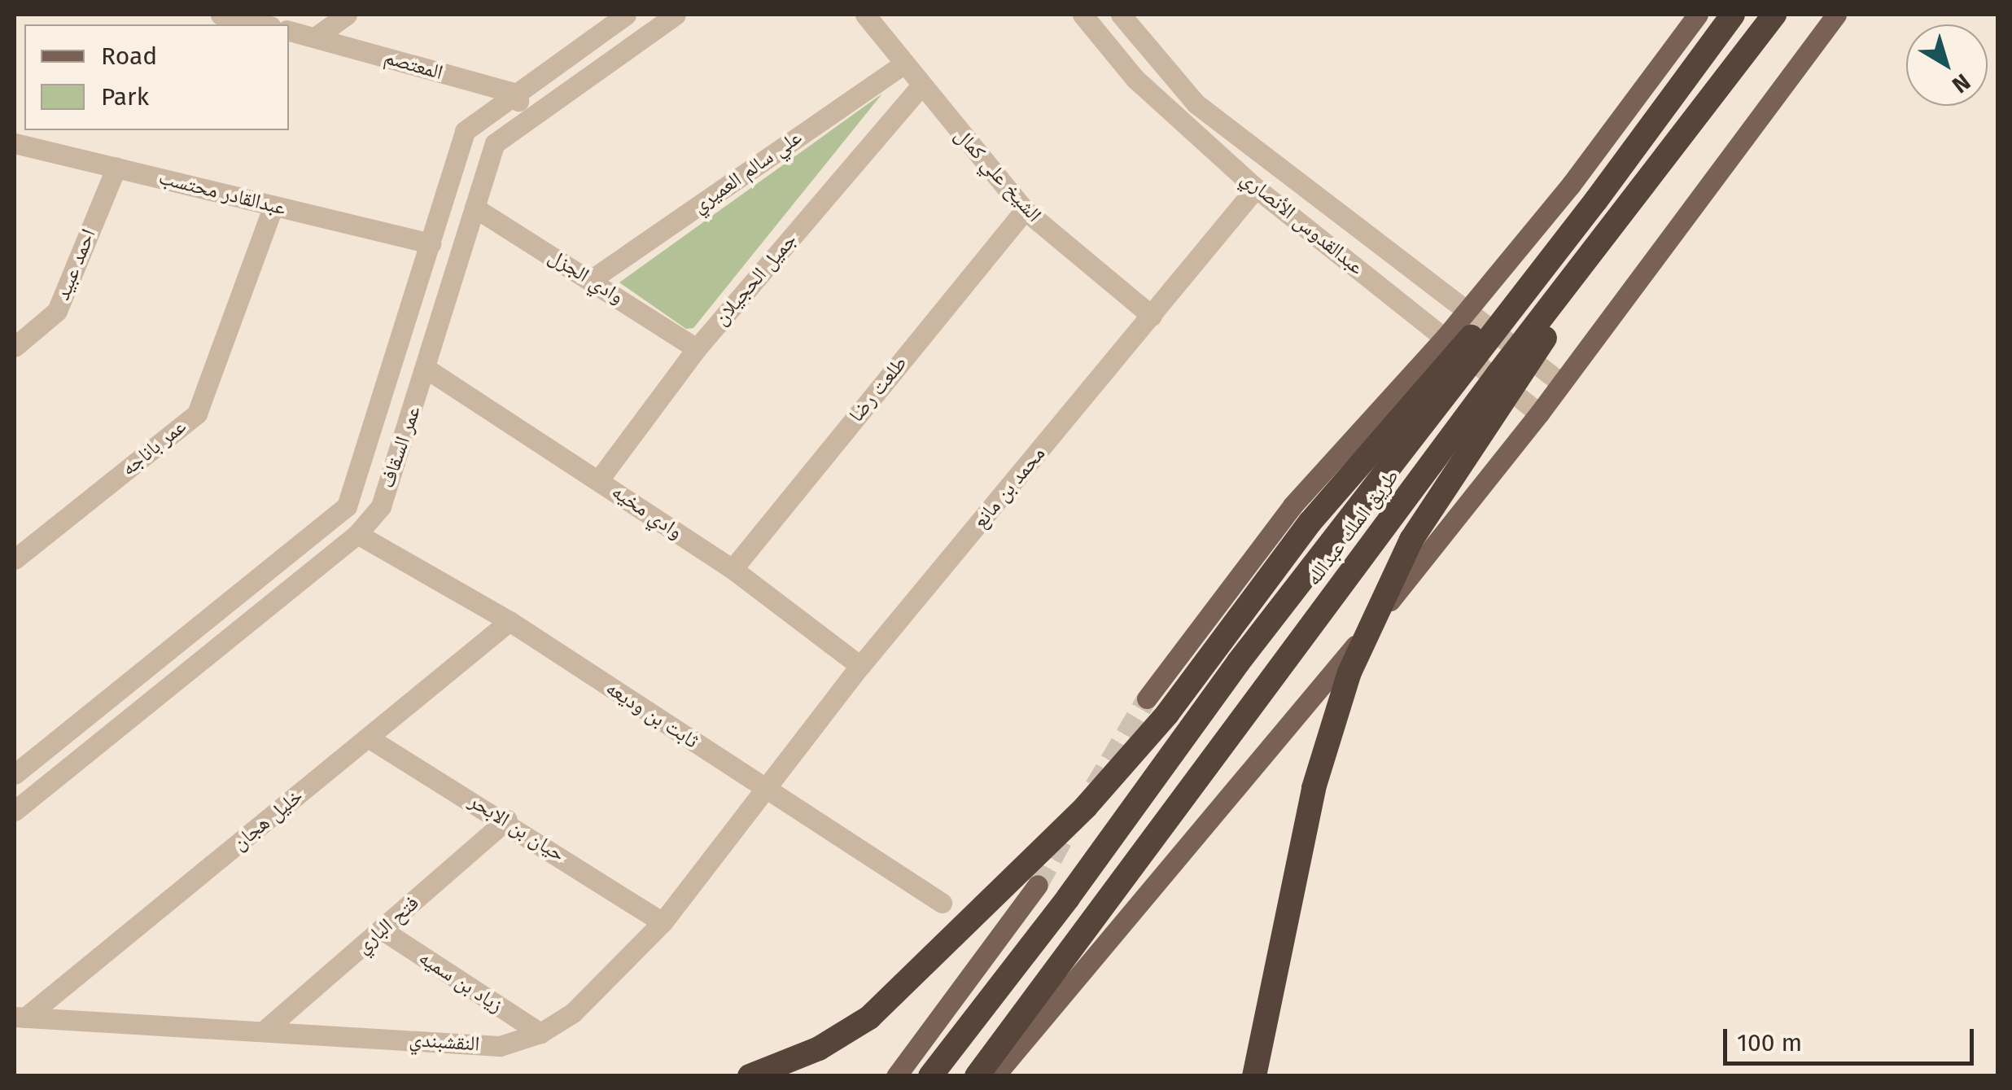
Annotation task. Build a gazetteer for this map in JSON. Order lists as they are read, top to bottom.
{
  "streets": {
    "highway": ["طريق الملك عبدالله"],
    "street": [
      "المعتصم",
      "علي سالم العميري",
      "الشيخ علي كمال",
      "عبدالقادر محتسب",
      "عبدالقدوس الأنصاري",
      "احمد عبيد",
      "وادي الجزل",
      "جميل الحجيلان",
      "طلعت رضا",
      "عمر السقاف",
      "عمر باناجه",
      "محمد بن مانع",
      "وادي مخيه",
      "ثابت بن وديعه",
      "خليل هجان",
      "حيان بن الابحر",
      "فتح الباري",
      "زياد بن سميه",
      "النقشبندي"
    ]
  },
  "crossings": [
    ["المعتصم", "عمر السقاف"],
    ["علي سالم العميري", "الشيخ علي كمال"],
    ["علي سالم العميري", "وادي الجزل"],
    ["الشيخ علي كمال", "جميل الحجيلان"],
    ["الشيخ علي كمال", "طلعت رضا"],
    ["الشيخ علي كمال", "محمد بن مانع"],
    ["عبدالقادر محتسب", "احمد عبيد"],
    ["عبدالقادر محتسب", "عمر السقاف"],
    ["عبدالقادر محتسب", "عمر باناجه"],
    ["عبدالقدوس الأنصاري", "محمد بن مانع"],
    ["وادي الجزل", "جميل الحجيلان"],
    ["وادي الجزل", "عمر السقاف"],
    ["جميل الحجيلان", "وادي مخيه"],
    ["طلعت رضا", "وادي مخيه"],
    ["عمر السقاف", "وادي مخيه"],
    ["عمر السقاف", "ثابت بن وديعه"],
    ["محمد بن مانع", "وادي مخيه"],
    ["محمد بن مانع", "ثابت بن وديعه"],
    ["محمد بن مانع", "النقشبندي"],
    ["ثابت بن وديعه", "خليل هجان"],
    ["ثابت بن وديعه", "النقشبندي"],
    ["خليل هجان", "حيان بن الابحر"],
    ["خليل هجان", "النقشبندي"],
    ["حيان بن الابحر", "فتح الباري"],
    ["حيان بن الابحر", "النقشبندي"],
    ["فتح الباري", "زياد بن سميه"],
    ["فتح الباري", "النقشبندي"],
    ["زياد بن سميه", "النقشبندي"]
  ],
  "legend": ["Road", "Park"],
  "scale_bar": "100 m",
  "north": "bottom right"
}
